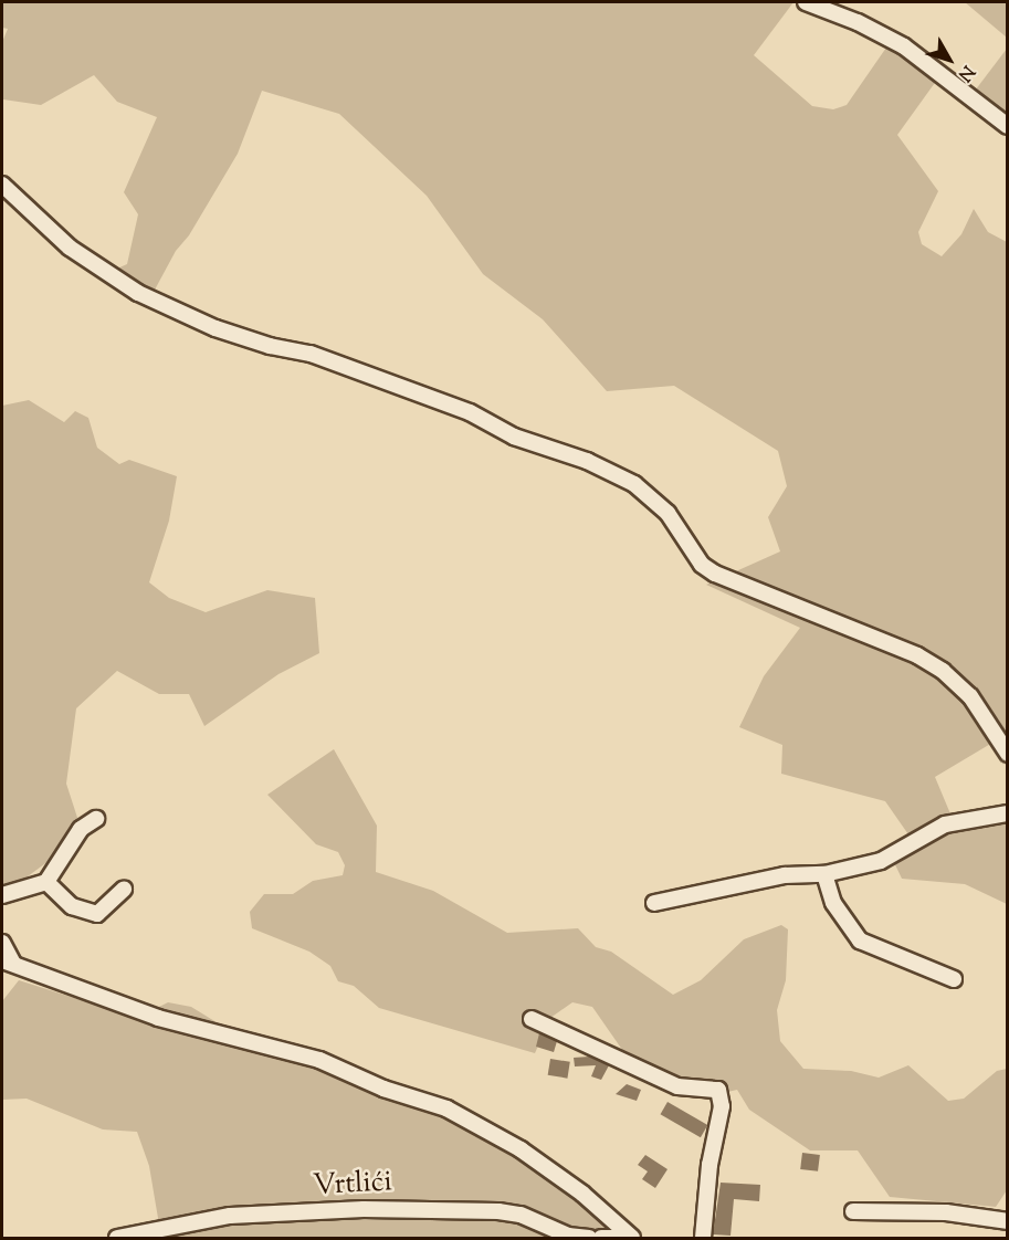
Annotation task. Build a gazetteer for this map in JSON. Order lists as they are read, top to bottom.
{
  "streets": {
    "street": ["Vrtlići"]
  },
  "north": "bottom right"
}
